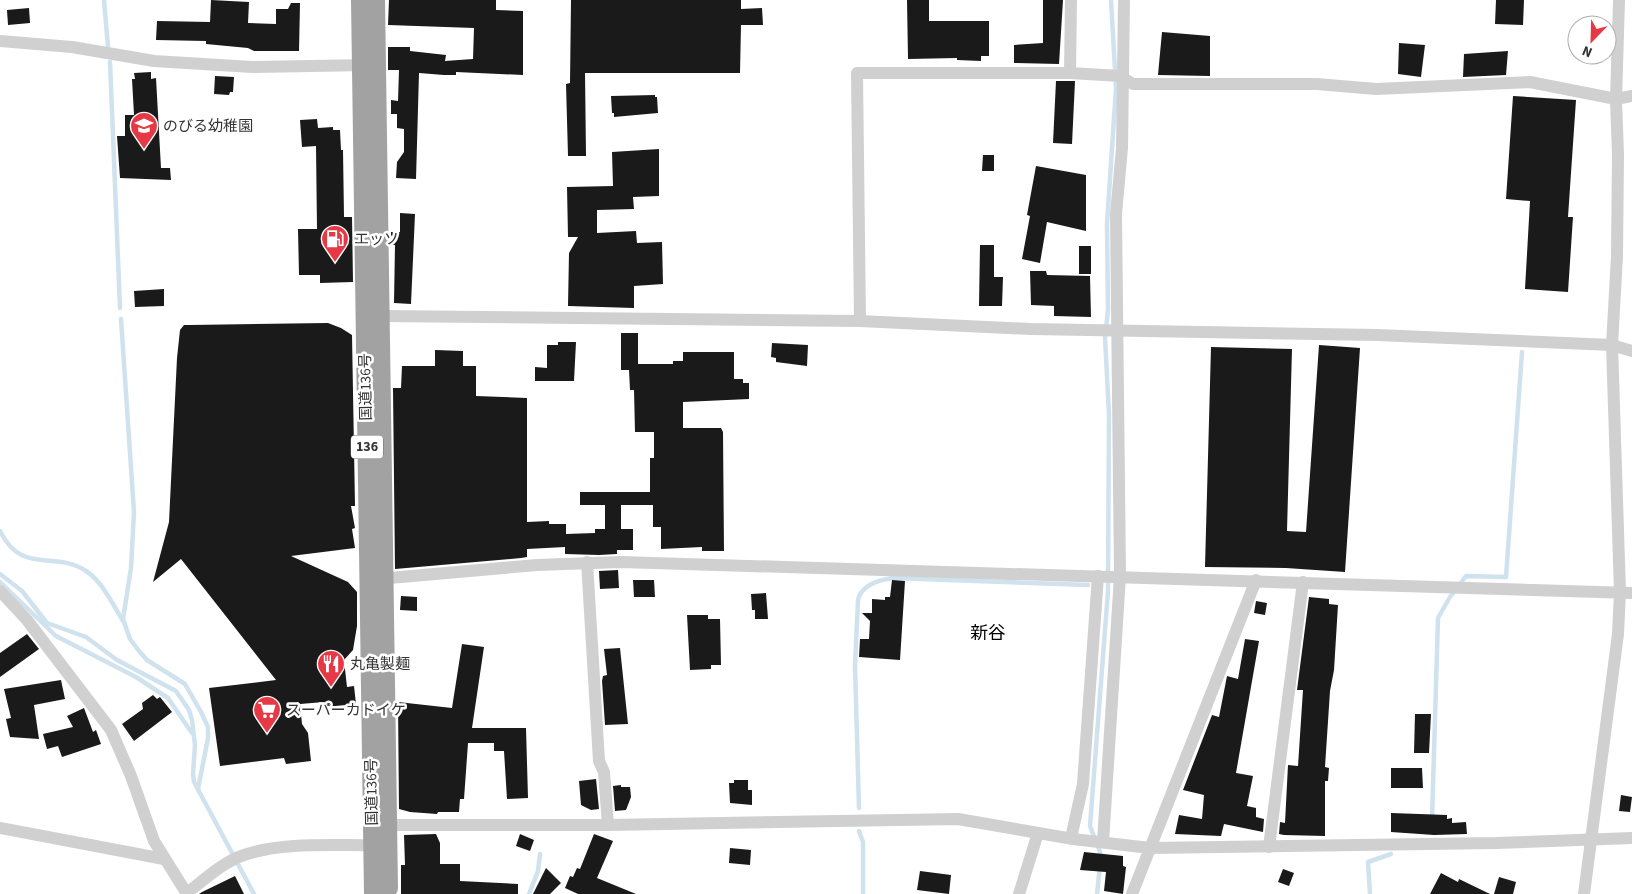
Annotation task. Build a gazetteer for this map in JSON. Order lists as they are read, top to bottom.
{
  "streets": {
    "highway": ["国道136号", "136"]
  },
  "districts": ["新谷"],
  "places": {
    "school or university": ["のびる幼稚園"],
    "fuel station": ["エッソ"],
    "restaurant": ["丸亀製麺"],
    "supermarket": ["スーパーカドイケ"]
  },
  "north": "bottom left"
}
